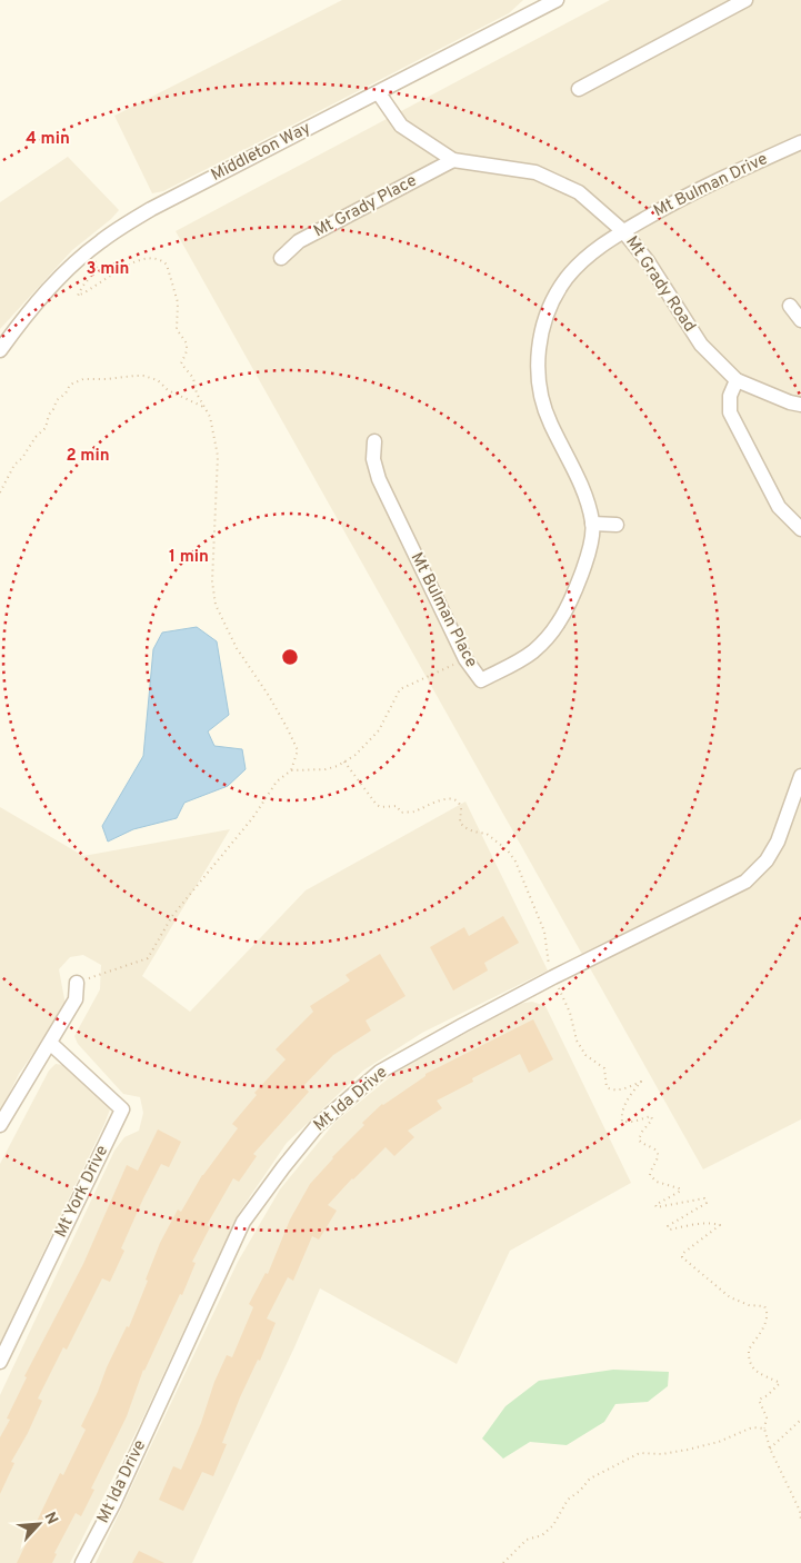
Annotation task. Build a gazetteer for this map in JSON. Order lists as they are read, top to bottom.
{
  "streets": {
    "street": [
      "Middleton Way",
      "Mt Bulman Drive",
      "Mt Grady Place",
      "Mt Grady Road",
      "Mt Bulman Place",
      "Mt Ida Drive",
      "Mt York Drive"
    ]
  },
  "crossings": [
    ["Middleton Way", "Mt Grady Road"],
    ["Mt Bulman Drive", "Mt Grady Road"],
    ["Mt Bulman Drive", "Mt Bulman Place"],
    ["Mt Grady Place", "Mt Grady Road"],
    ["Mt Grady Road", "Mt Bulman Place"]
  ],
  "north": "top right",
  "rings": [
    "4 min",
    "3 min",
    "2 min",
    "1 min"
  ]
}
